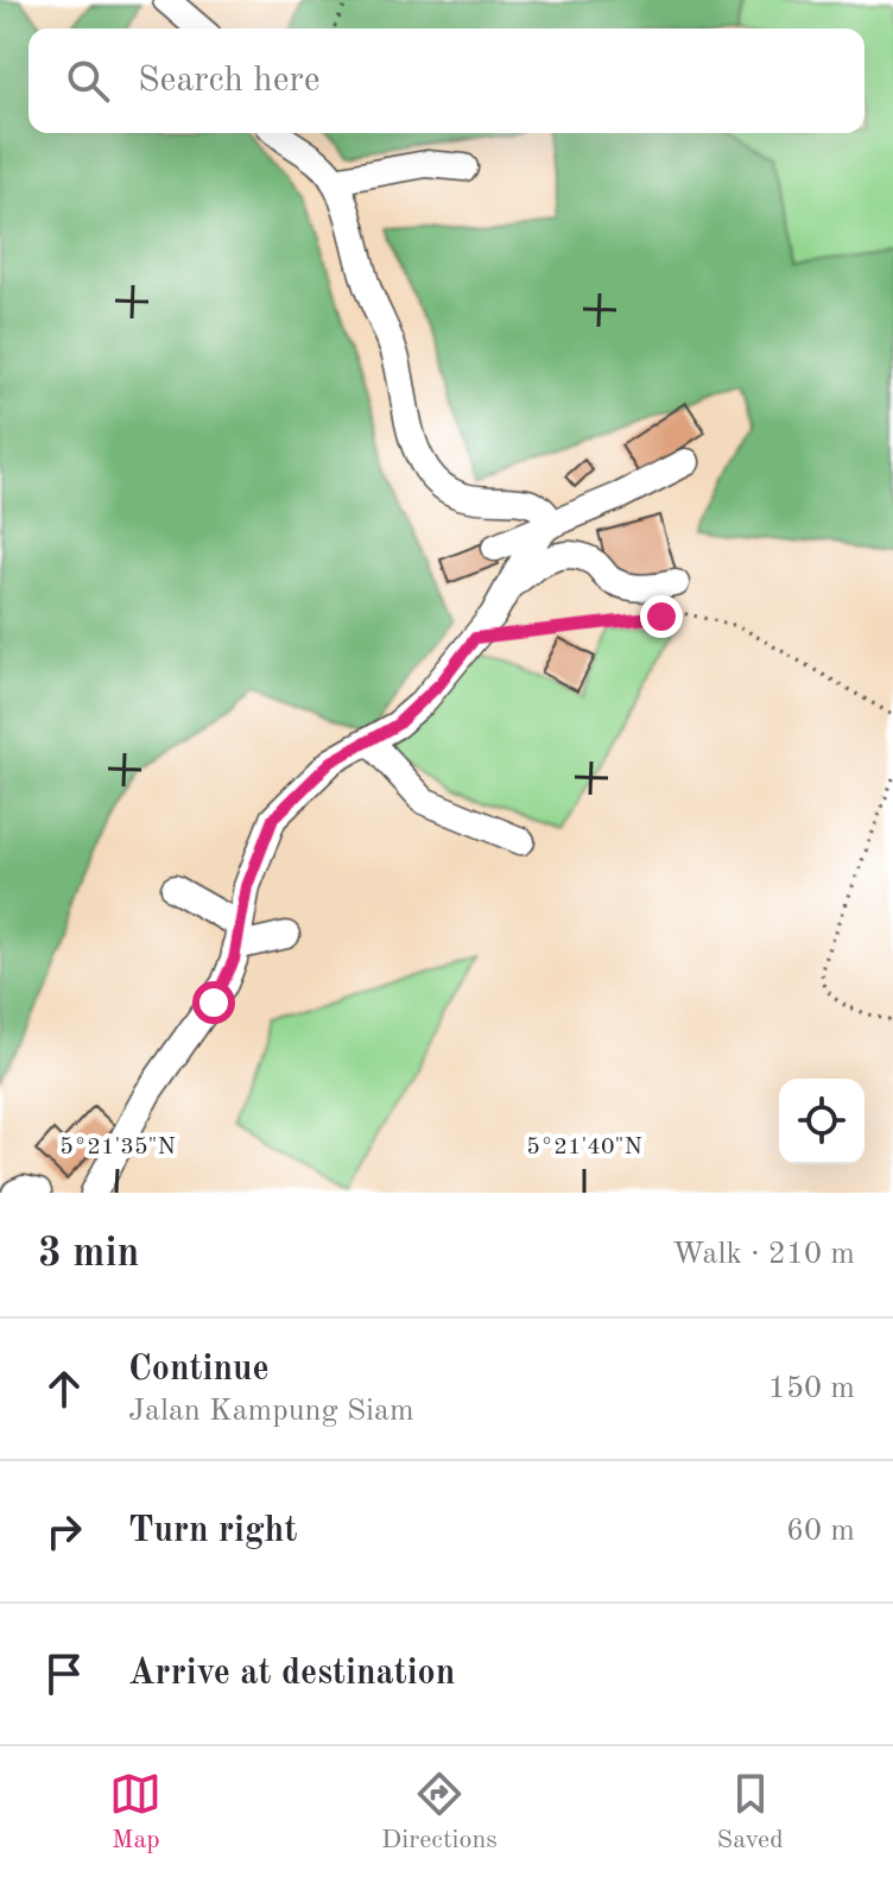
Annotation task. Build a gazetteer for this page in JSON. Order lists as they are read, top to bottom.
{
  "page": {
    "search": "Search here",
    "heading": ["3 min", "Walk · 210 m"],
    "list": [
      ["Continue", "Jalan Kampung Siam", "150 m"],
      ["Turn right", "60 m"],
      "Arrive at destination"
    ],
    "nav": ["Map", "Directions", "Saved"]
  },
  "coordinates": ["5°21'35\"N", "5°21'40\"N"]
}
